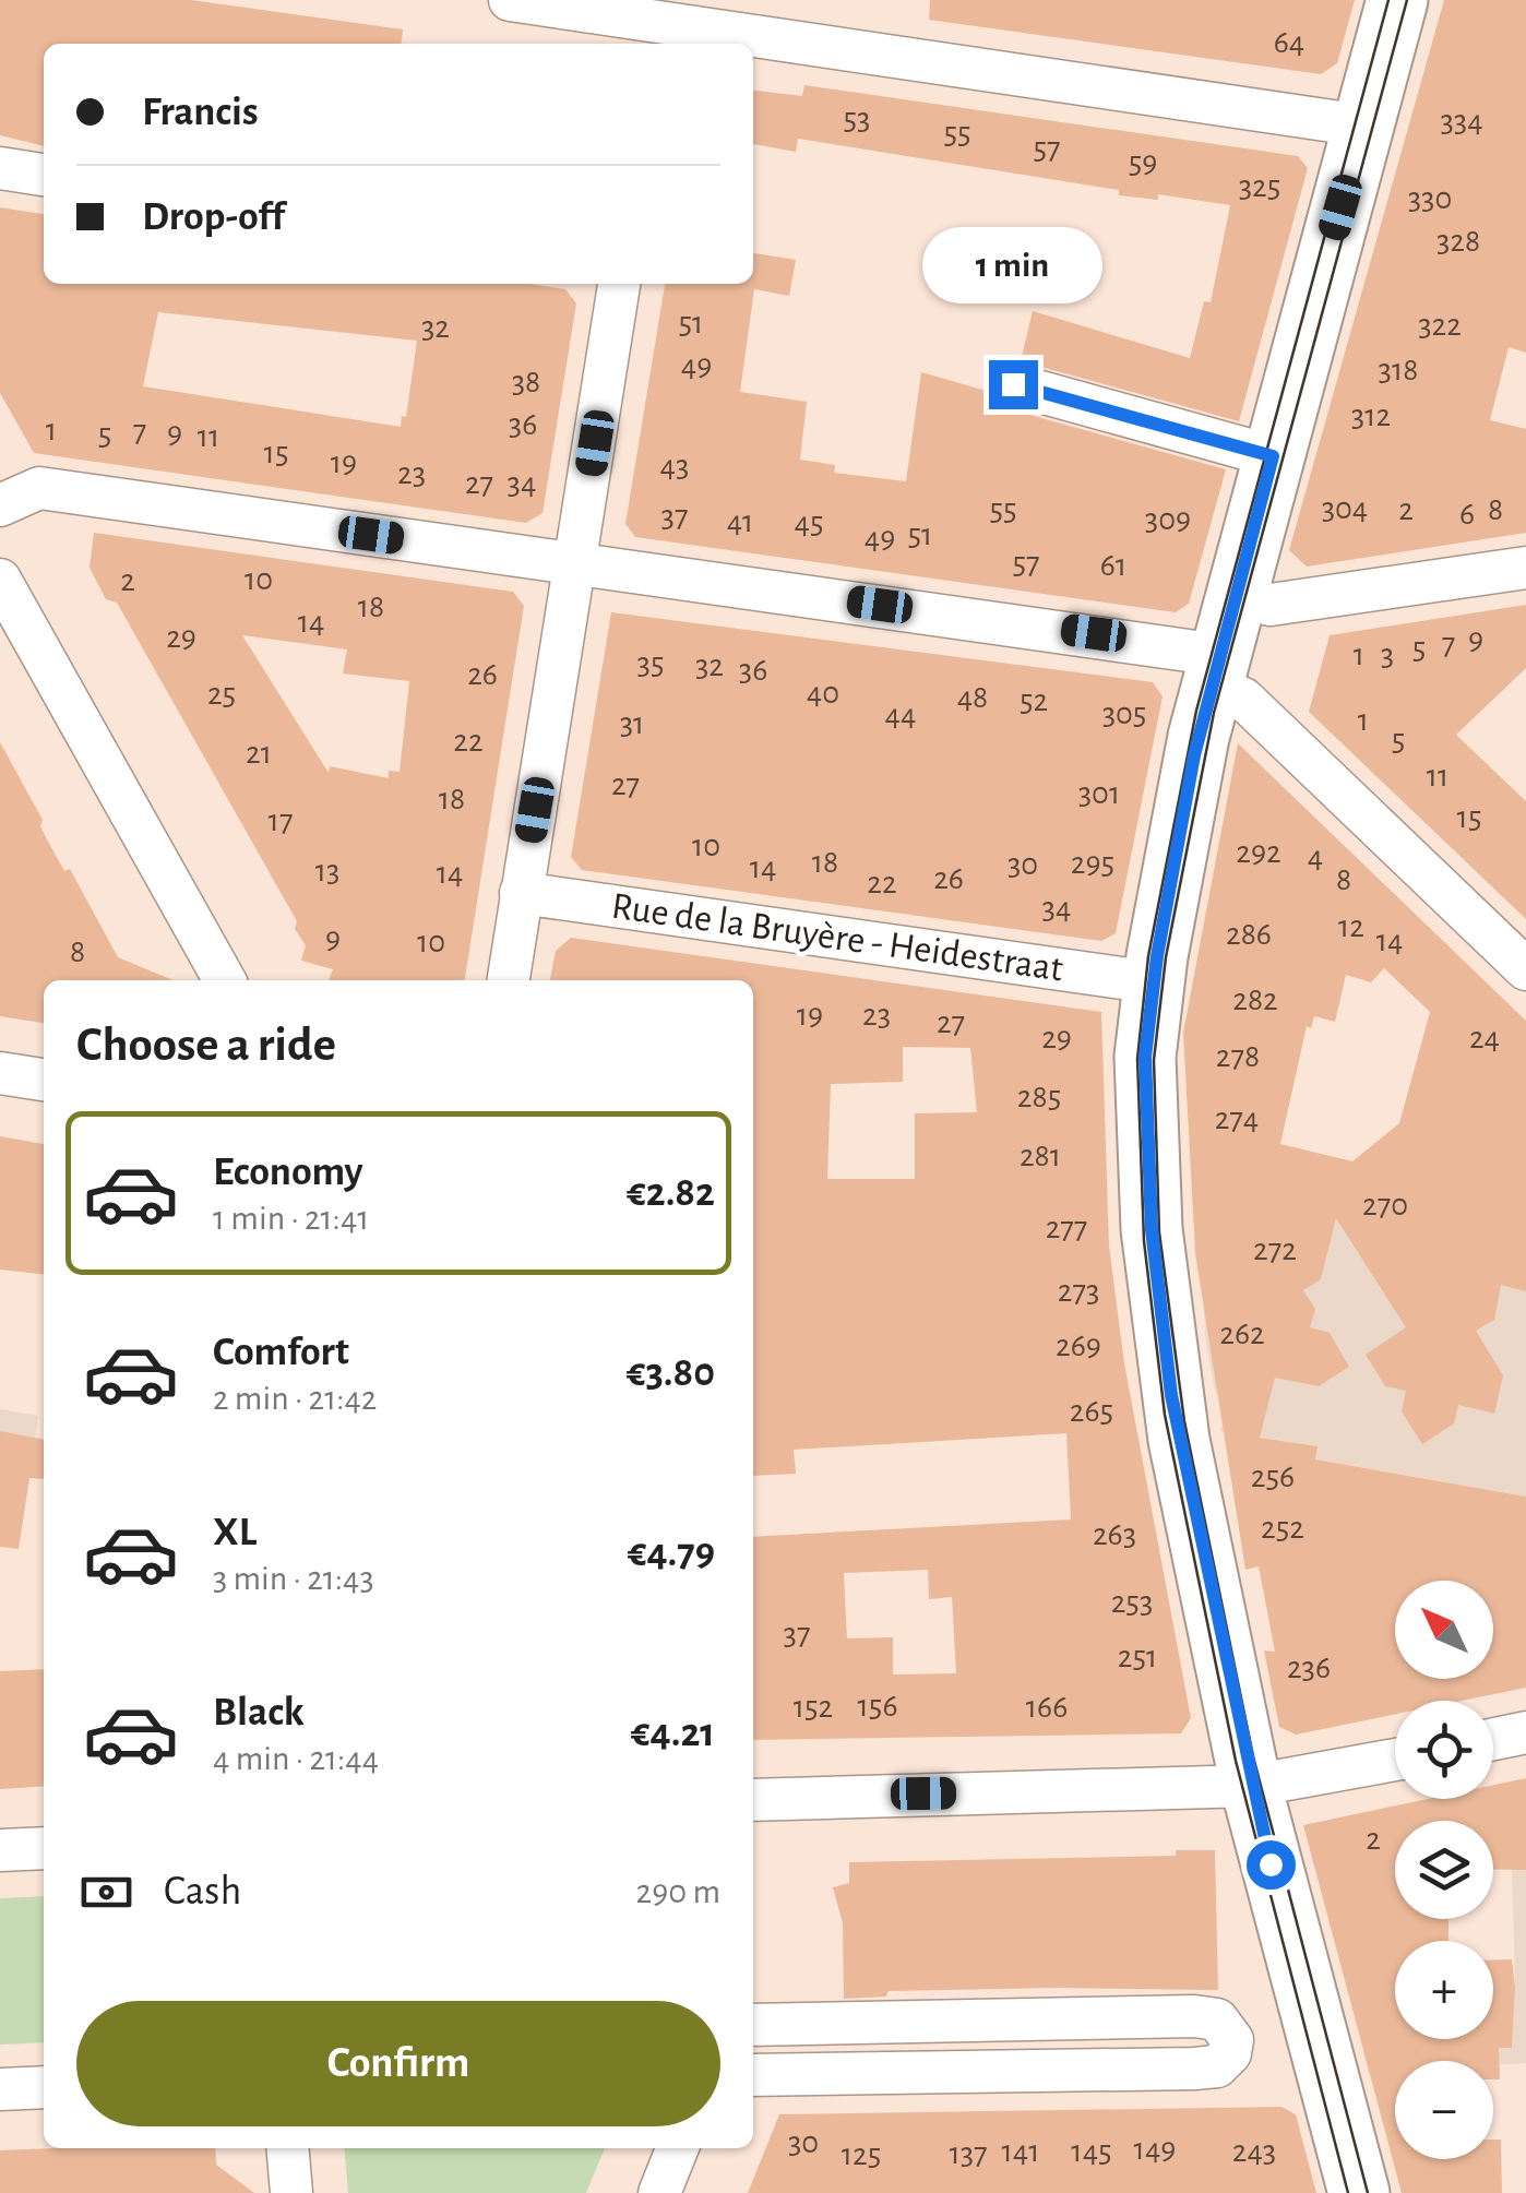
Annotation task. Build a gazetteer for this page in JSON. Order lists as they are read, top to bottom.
{
  "streets": {
    "street": ["Rue de la Bruyère - Heidestraat"]
  },
  "house_numbers": [
    "64",
    "53",
    "334",
    "55",
    "57",
    "59",
    "325",
    "330",
    "328",
    "51",
    "322",
    "32",
    "49",
    "318",
    "38",
    "312",
    "36",
    "1",
    "7",
    "9",
    "5",
    "11",
    "15",
    "19",
    "43",
    "23",
    "27",
    "34",
    "304",
    "55",
    "2",
    "8",
    "6",
    "37",
    "309",
    "41",
    "45",
    "51",
    "49",
    "57",
    "61",
    "10",
    "2",
    "18",
    "14",
    "29",
    "9",
    "7",
    "5",
    "1",
    "3",
    "35",
    "32",
    "36",
    "26",
    "40",
    "25",
    "48",
    "52",
    "305",
    "44",
    "1",
    "31",
    "5",
    "22",
    "21",
    "11",
    "27",
    "301",
    "18",
    "15",
    "17",
    "10",
    "292",
    "4",
    "18",
    "295",
    "30",
    "14",
    "13",
    "14",
    "26",
    "8",
    "22",
    "34",
    "12",
    "286",
    "9",
    "14",
    "10",
    "8",
    "282",
    "19",
    "23",
    "27",
    "29",
    "24",
    "278",
    "285",
    "274",
    "281",
    "270",
    "277",
    "272",
    "273",
    "262",
    "269",
    "265",
    "256",
    "252",
    "263",
    "253",
    "37",
    "251",
    "236",
    "156",
    "152",
    "166",
    "2",
    "30",
    "149",
    "141",
    "145",
    "243",
    "137",
    "125"
  ],
  "north": "top left",
  "page": {
    "banner": ["Francis", "Drop-off"],
    "bubble": "1 min",
    "heading": "Choose a ride",
    "list": [
      {
        "name": "Economy",
        "note": "1 min · 21:41",
        "value": "€2.82"
      },
      {
        "name": "Comfort",
        "note": "2 min · 21:42",
        "value": "€3.80"
      },
      {
        "name": "XL",
        "note": "3 min · 21:43",
        "value": "€4.79"
      },
      {
        "name": "Black",
        "note": "4 min · 21:44",
        "value": "€4.21"
      }
    ],
    "map_buttons": ["+", "−"],
    "pay": ["Cash", "290 m"],
    "buttons": "Confirm"
  }
}
